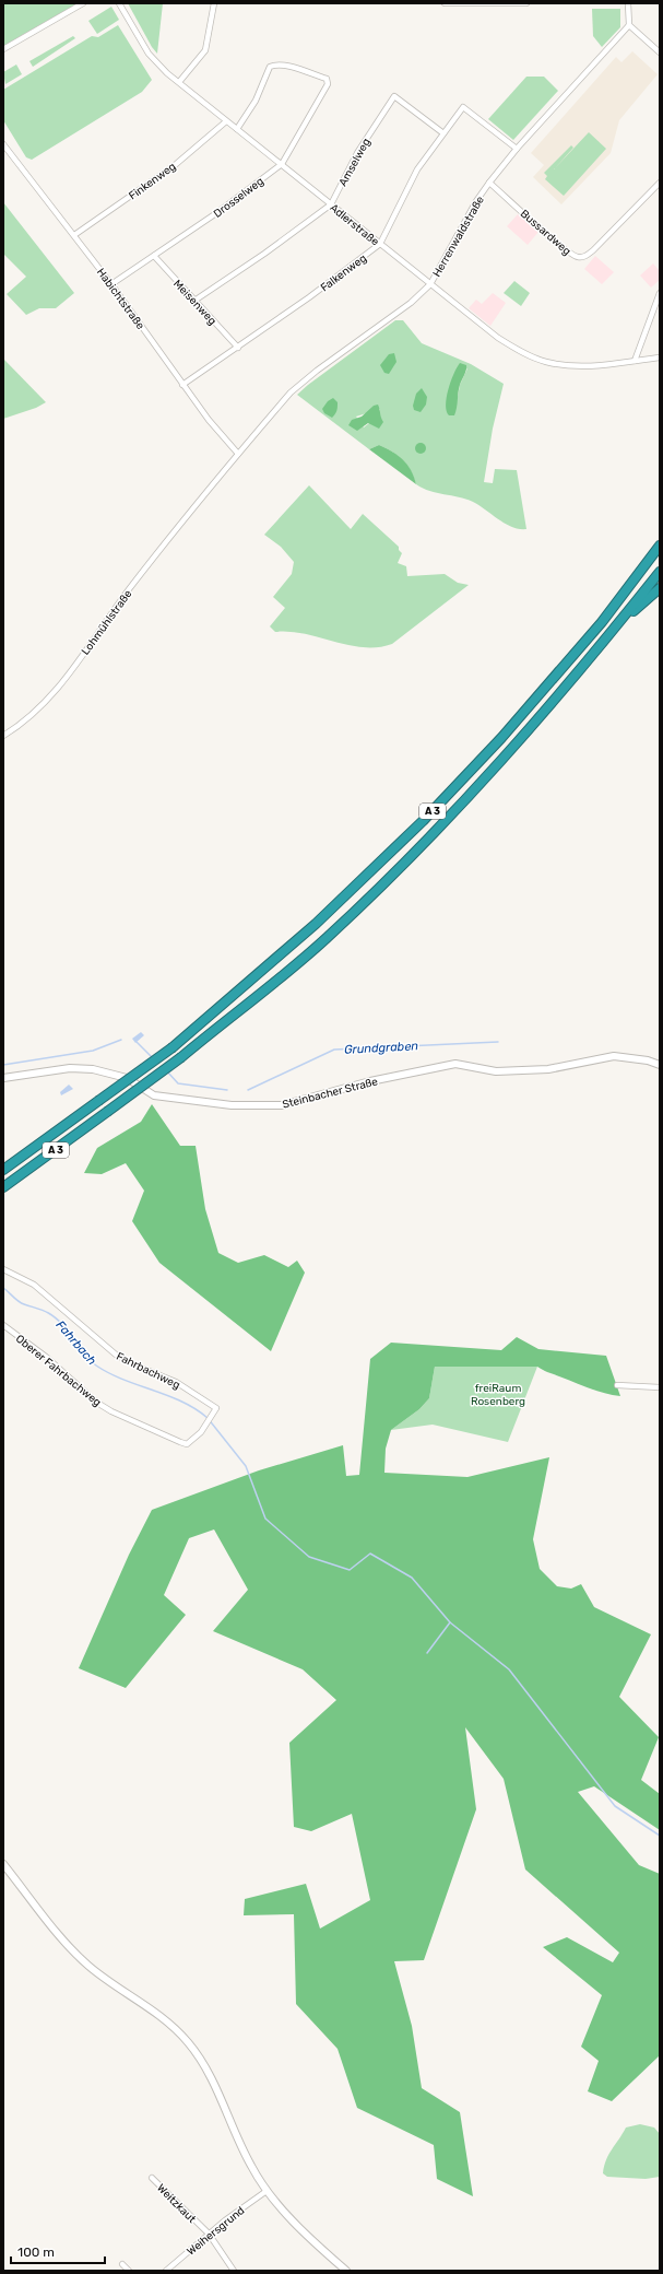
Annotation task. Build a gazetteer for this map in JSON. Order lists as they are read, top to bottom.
{
  "streets": {
    "highway": ["A 3"],
    "street": [
      "Amselweg",
      "Finkenweg",
      "Drosselweg",
      "Adlerstraße",
      "Bussardweg",
      "Herrenwaldstraße",
      "Falkenweg",
      "Habichtstraße",
      "Meisenweg",
      "Lohmühlstraße",
      "Steinbacher Straße",
      "Oberer Fahrbachweg",
      "Fahrbachweg",
      "Weitzkaut",
      "Weihersgrund"
    ]
  },
  "crossings": [
    ["Amselweg", "Adlerstraße"],
    ["Amselweg", "Falkenweg"],
    ["Amselweg", "Meisenweg"],
    ["Finkenweg", "Adlerstraße"],
    ["Finkenweg", "Habichtstraße"],
    ["Drosselweg", "Adlerstraße"],
    ["Drosselweg", "Habichtstraße"],
    ["Drosselweg", "Meisenweg"],
    ["Adlerstraße", "Herrenwaldstraße"],
    ["Adlerstraße", "Falkenweg"],
    ["Bussardweg", "Herrenwaldstraße"],
    ["Herrenwaldstraße", "Falkenweg"],
    ["Herrenwaldstraße", "Habichtstraße"],
    ["Herrenwaldstraße", "Lohmühlstraße"],
    ["Falkenweg", "Habichtstraße"],
    ["Falkenweg", "Meisenweg"],
    ["Oberer Fahrbachweg", "Fahrbachweg"],
    ["Weitzkaut", "Weihersgrund"]
  ],
  "water": ["Grundgraben", "Fahrbach"],
  "parks": ["freiRaum Rosenberg"],
  "scale_bar": "100 m"
}
